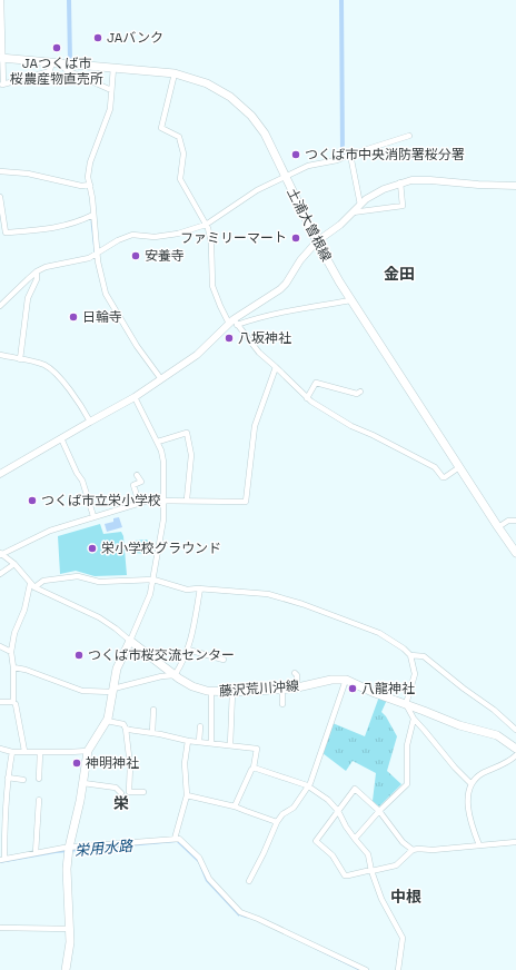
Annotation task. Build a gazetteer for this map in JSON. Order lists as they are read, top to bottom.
{
  "streets": {
    "main road": ["土浦大曽根線", "藤沢荒川沖線"]
  },
  "districts": ["金田", "栄", "中根"],
  "water": ["栄用水路"],
  "places": [
    "JAバンク",
    "JAつくば市 桜農産物直売所",
    "つくば市中央消防署桜分署",
    "ファミリーマート",
    "安養寺",
    "日輪寺",
    "八坂神社",
    "つくば市立栄小学校",
    "栄小学校グラウンド",
    "つくば市桜交流センター",
    "八龍神社",
    "神明神社"
  ]
}
